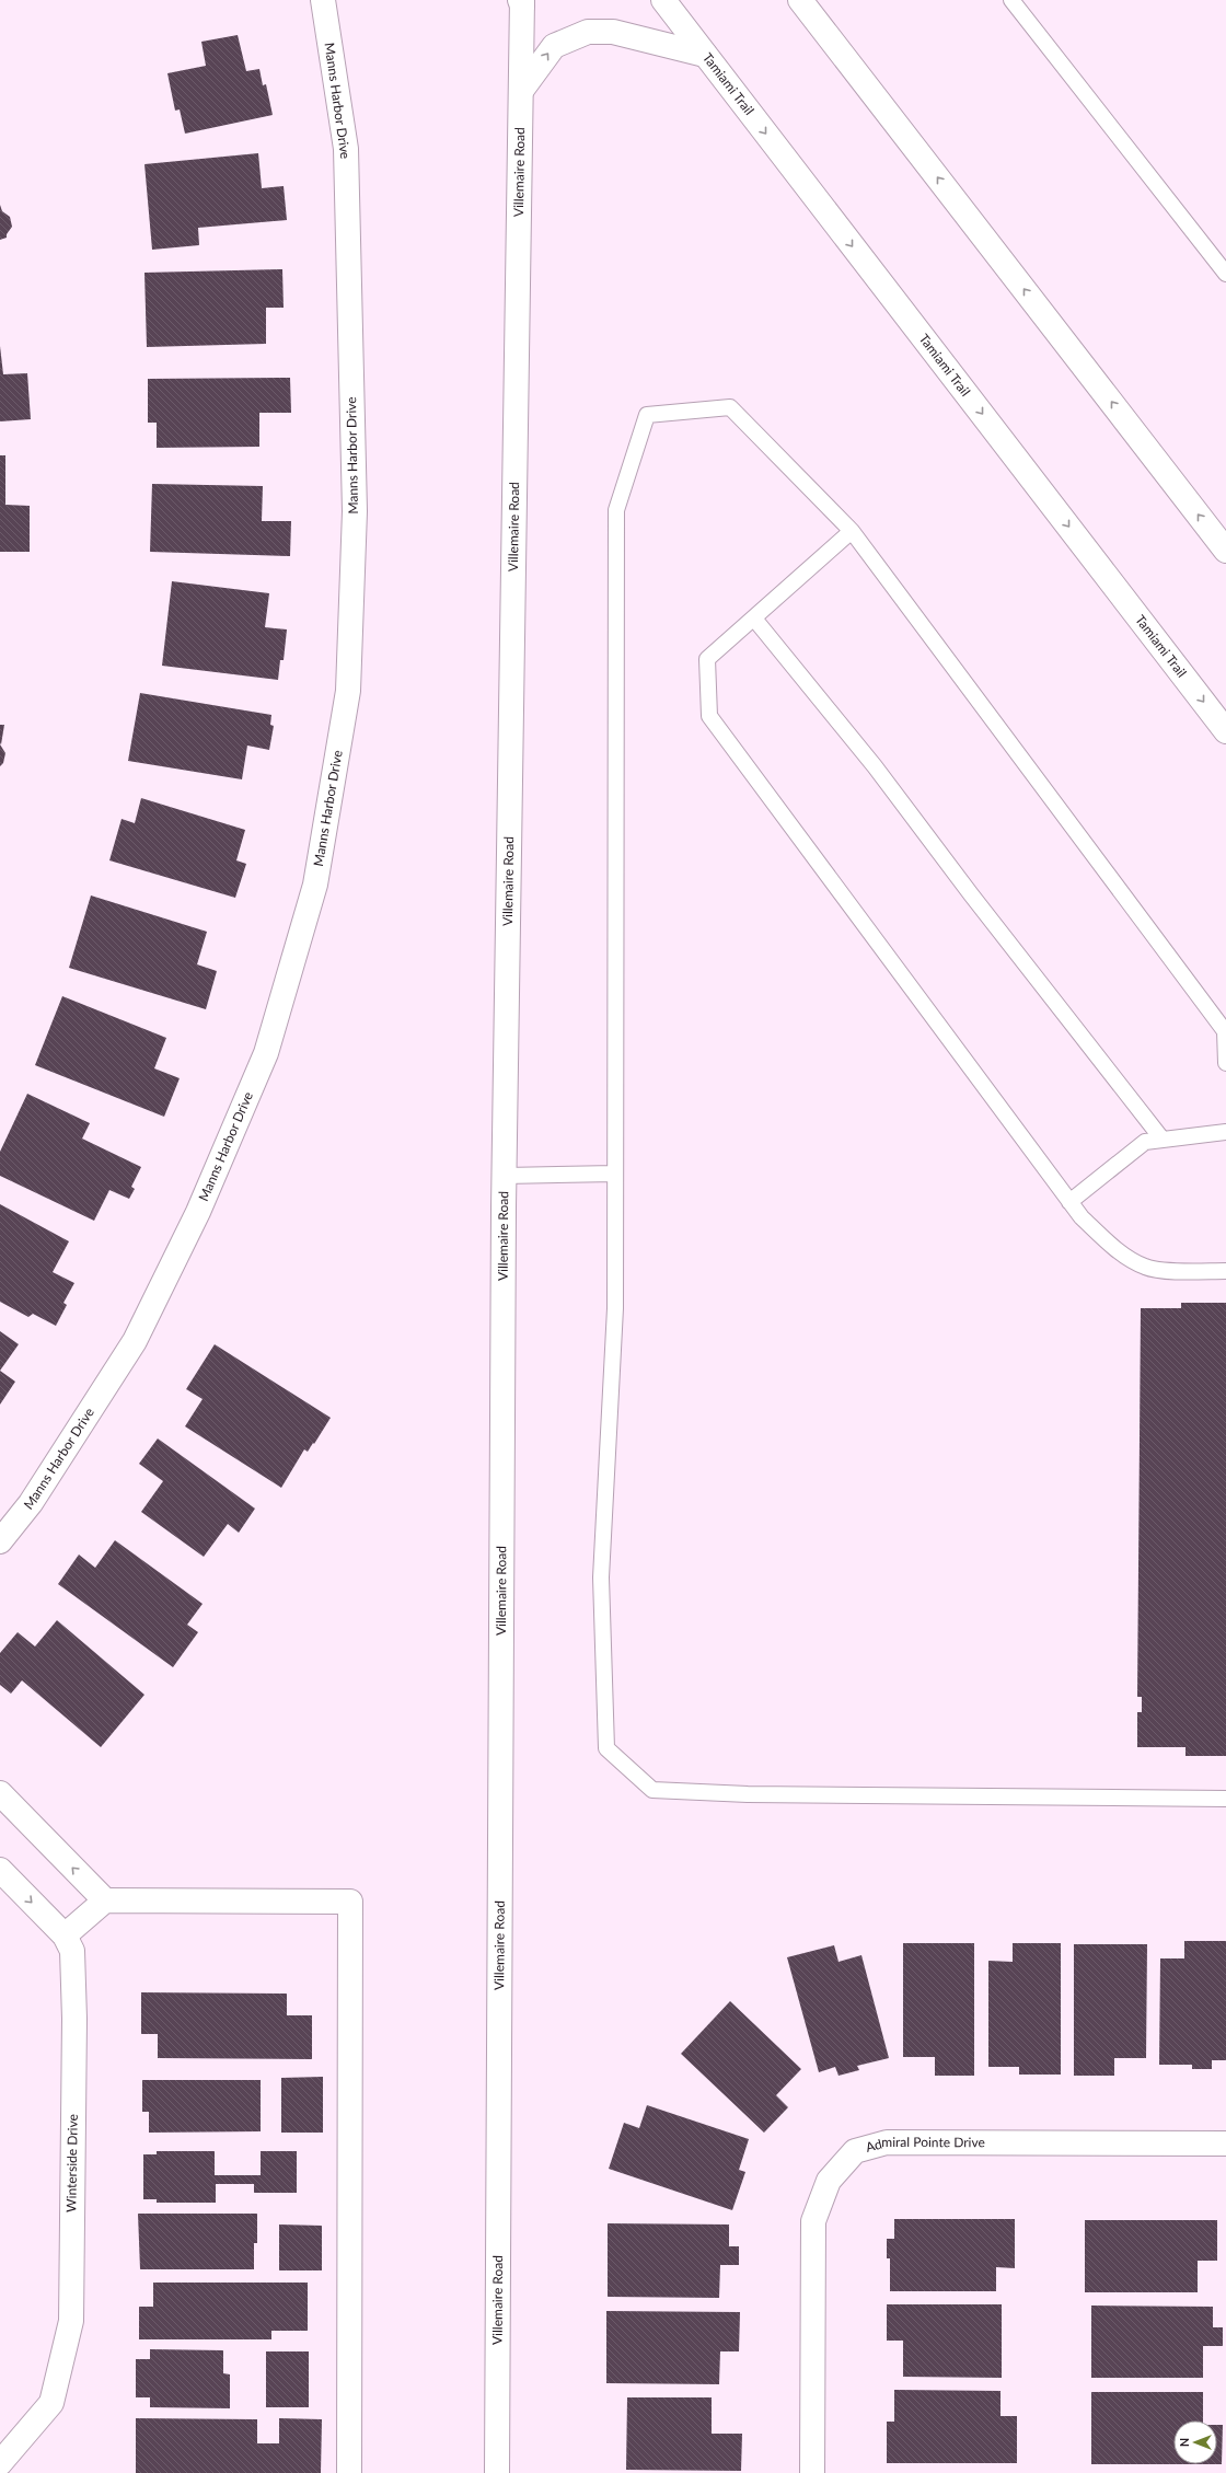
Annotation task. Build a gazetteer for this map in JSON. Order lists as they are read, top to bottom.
{
  "streets": {
    "street": [
      "Tamiami Trail",
      "Manns Harbor Drive",
      "Villemaire Road",
      "Admiral Pointe Drive",
      "Winterside Drive"
    ]
  },
  "north": "left"
}
